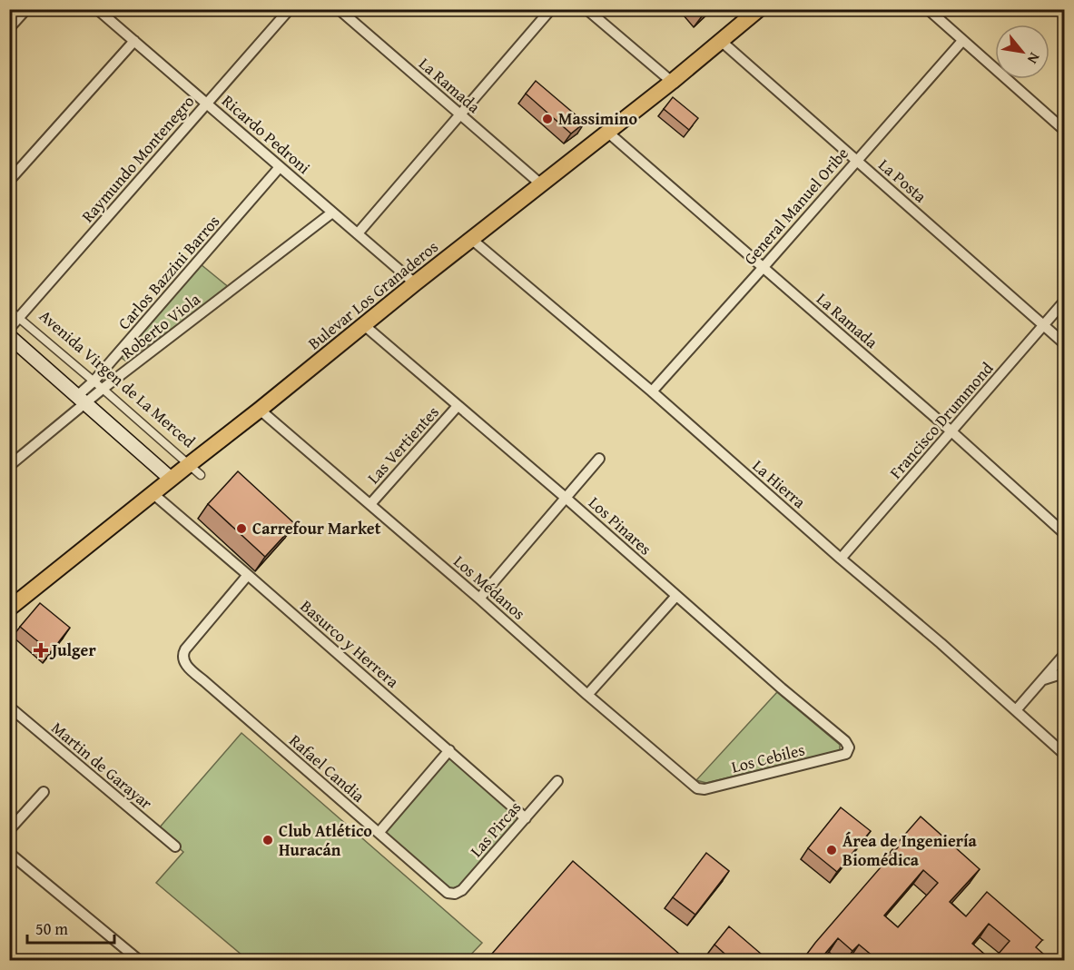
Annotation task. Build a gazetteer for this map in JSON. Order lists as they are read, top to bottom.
{
  "streets": {
    "main road": ["Bulevar Los Granaderos"],
    "street": [
      "La Ramada",
      "Ricardo Pedroni",
      "Raymundo Montenegro",
      "La Posta",
      "General Manuel Oribe",
      "Carlos Bazzini Barros",
      "Roberto Viola",
      "Avenida Virgen de La Merced",
      "Francisco Drummond",
      "Las Vertientes",
      "La Hierra",
      "Los Pinares",
      "Los Médanos",
      "Basurco y Herrera",
      "Los Cebiles",
      "Martin de Garayar",
      "Rafael Candia",
      "Las Pircas"
    ]
  },
  "crossings": [
    ["La Ramada", "General Manuel Oribe"],
    ["La Ramada", "Bulevar Los Granaderos"],
    ["La Ramada", "Francisco Drummond"],
    ["Ricardo Pedroni", "Raymundo Montenegro"],
    ["Ricardo Pedroni", "Carlos Bazzini Barros"],
    ["Ricardo Pedroni", "Bulevar Los Granaderos"],
    ["Ricardo Pedroni", "Roberto Viola"],
    ["Raymundo Montenegro", "Avenida Virgen de La Merced"],
    ["La Posta", "General Manuel Oribe"],
    ["La Posta", "Bulevar Los Granaderos"],
    ["La Posta", "Francisco Drummond"],
    ["General Manuel Oribe", "La Hierra"],
    ["Carlos Bazzini Barros", "Roberto Viola"],
    ["Carlos Bazzini Barros", "Avenida Virgen de La Merced"],
    ["Bulevar Los Granaderos", "Avenida Virgen de La Merced"],
    ["Bulevar Los Granaderos", "La Hierra"],
    ["Bulevar Los Granaderos", "Los Pinares"],
    ["Bulevar Los Granaderos", "Los Médanos"],
    ["Bulevar Los Granaderos", "Basurco y Herrera"],
    ["Roberto Viola", "Avenida Virgen de La Merced"],
    ["Francisco Drummond", "La Hierra"],
    ["Las Vertientes", "Los Pinares"],
    ["Las Vertientes", "Los Médanos"],
    ["Los Pinares", "Los Cebiles"],
    ["Los Médanos", "Los Cebiles"],
    ["Basurco y Herrera", "Rafael Candia"],
    ["Basurco y Herrera", "Las Pircas"],
    ["Rafael Candia", "Las Pircas"]
  ],
  "places": {
    "other": [
      "Massimino",
      "Carrefour Market",
      "Club Atlético Huracán",
      "Área de Ingeniería Biomédica"
    ],
    "health": ["Julger"]
  },
  "scale_bar": "50 m",
  "north": "bottom right"
}
